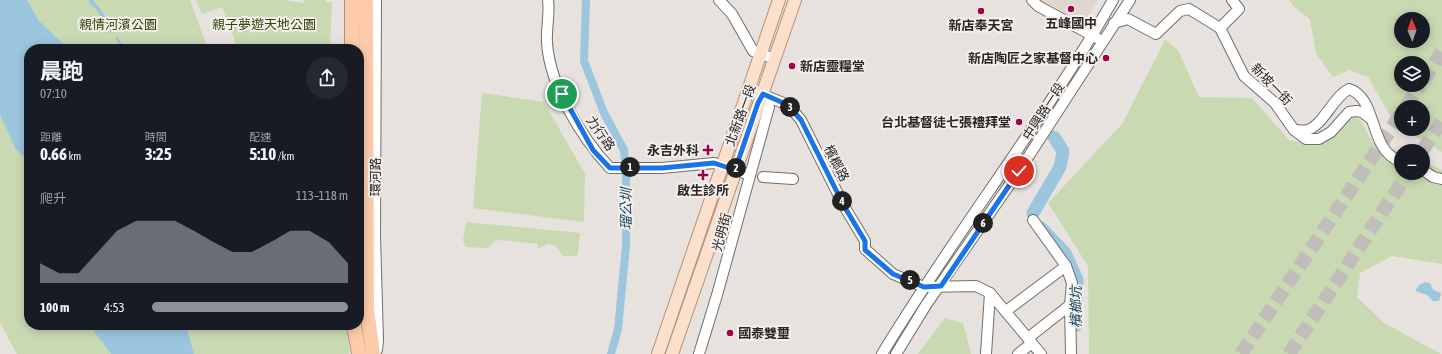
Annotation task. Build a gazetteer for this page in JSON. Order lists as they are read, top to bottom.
{
  "streets": {
    "highway": ["環河路"],
    "main road": ["北新路一段"],
    "street": [
      "新坡一街",
      "中興路一段",
      "力行路",
      "檳榔路",
      "光明街"
    ]
  },
  "crossings": [
    ["中興路一段", "檳榔路"],
    ["北新路一段", "力行路"],
    ["北新路一段", "檳榔路"],
    ["北新路一段", "光明街"],
    ["力行路", "光明街"],
    ["檳榔路", "光明街"]
  ],
  "water": ["瑠公圳", "檳榔坑"],
  "parks": ["親情河濱公園", "親子夢遊天地公園"],
  "places": {
    "other": [
      "五峰國中",
      "新店奉天宮",
      "新店陶匠之家基督中心",
      "新店靈糧堂",
      "台北基督徒七張禮拜堂",
      "國泰雙璽"
    ],
    "health": ["永吉外科", "啟生診所"]
  },
  "north": "top",
  "page": {
    "map_buttons": ["+", "−"],
    "heading": ["晨跑", "07:10"],
    "pins": [
      "3",
      "1",
      "2",
      "4",
      "6",
      "5"
    ],
    "stats": [
      ["距離", "0.66 km"],
      ["時間", "3:25"],
      ["配速", "5:10 /km"]
    ],
    "chart": ["爬升", "113–118 m"],
    "list": [
      {
        "name": "100 m",
        "note": "4:53"
      }
    ]
  }
}
